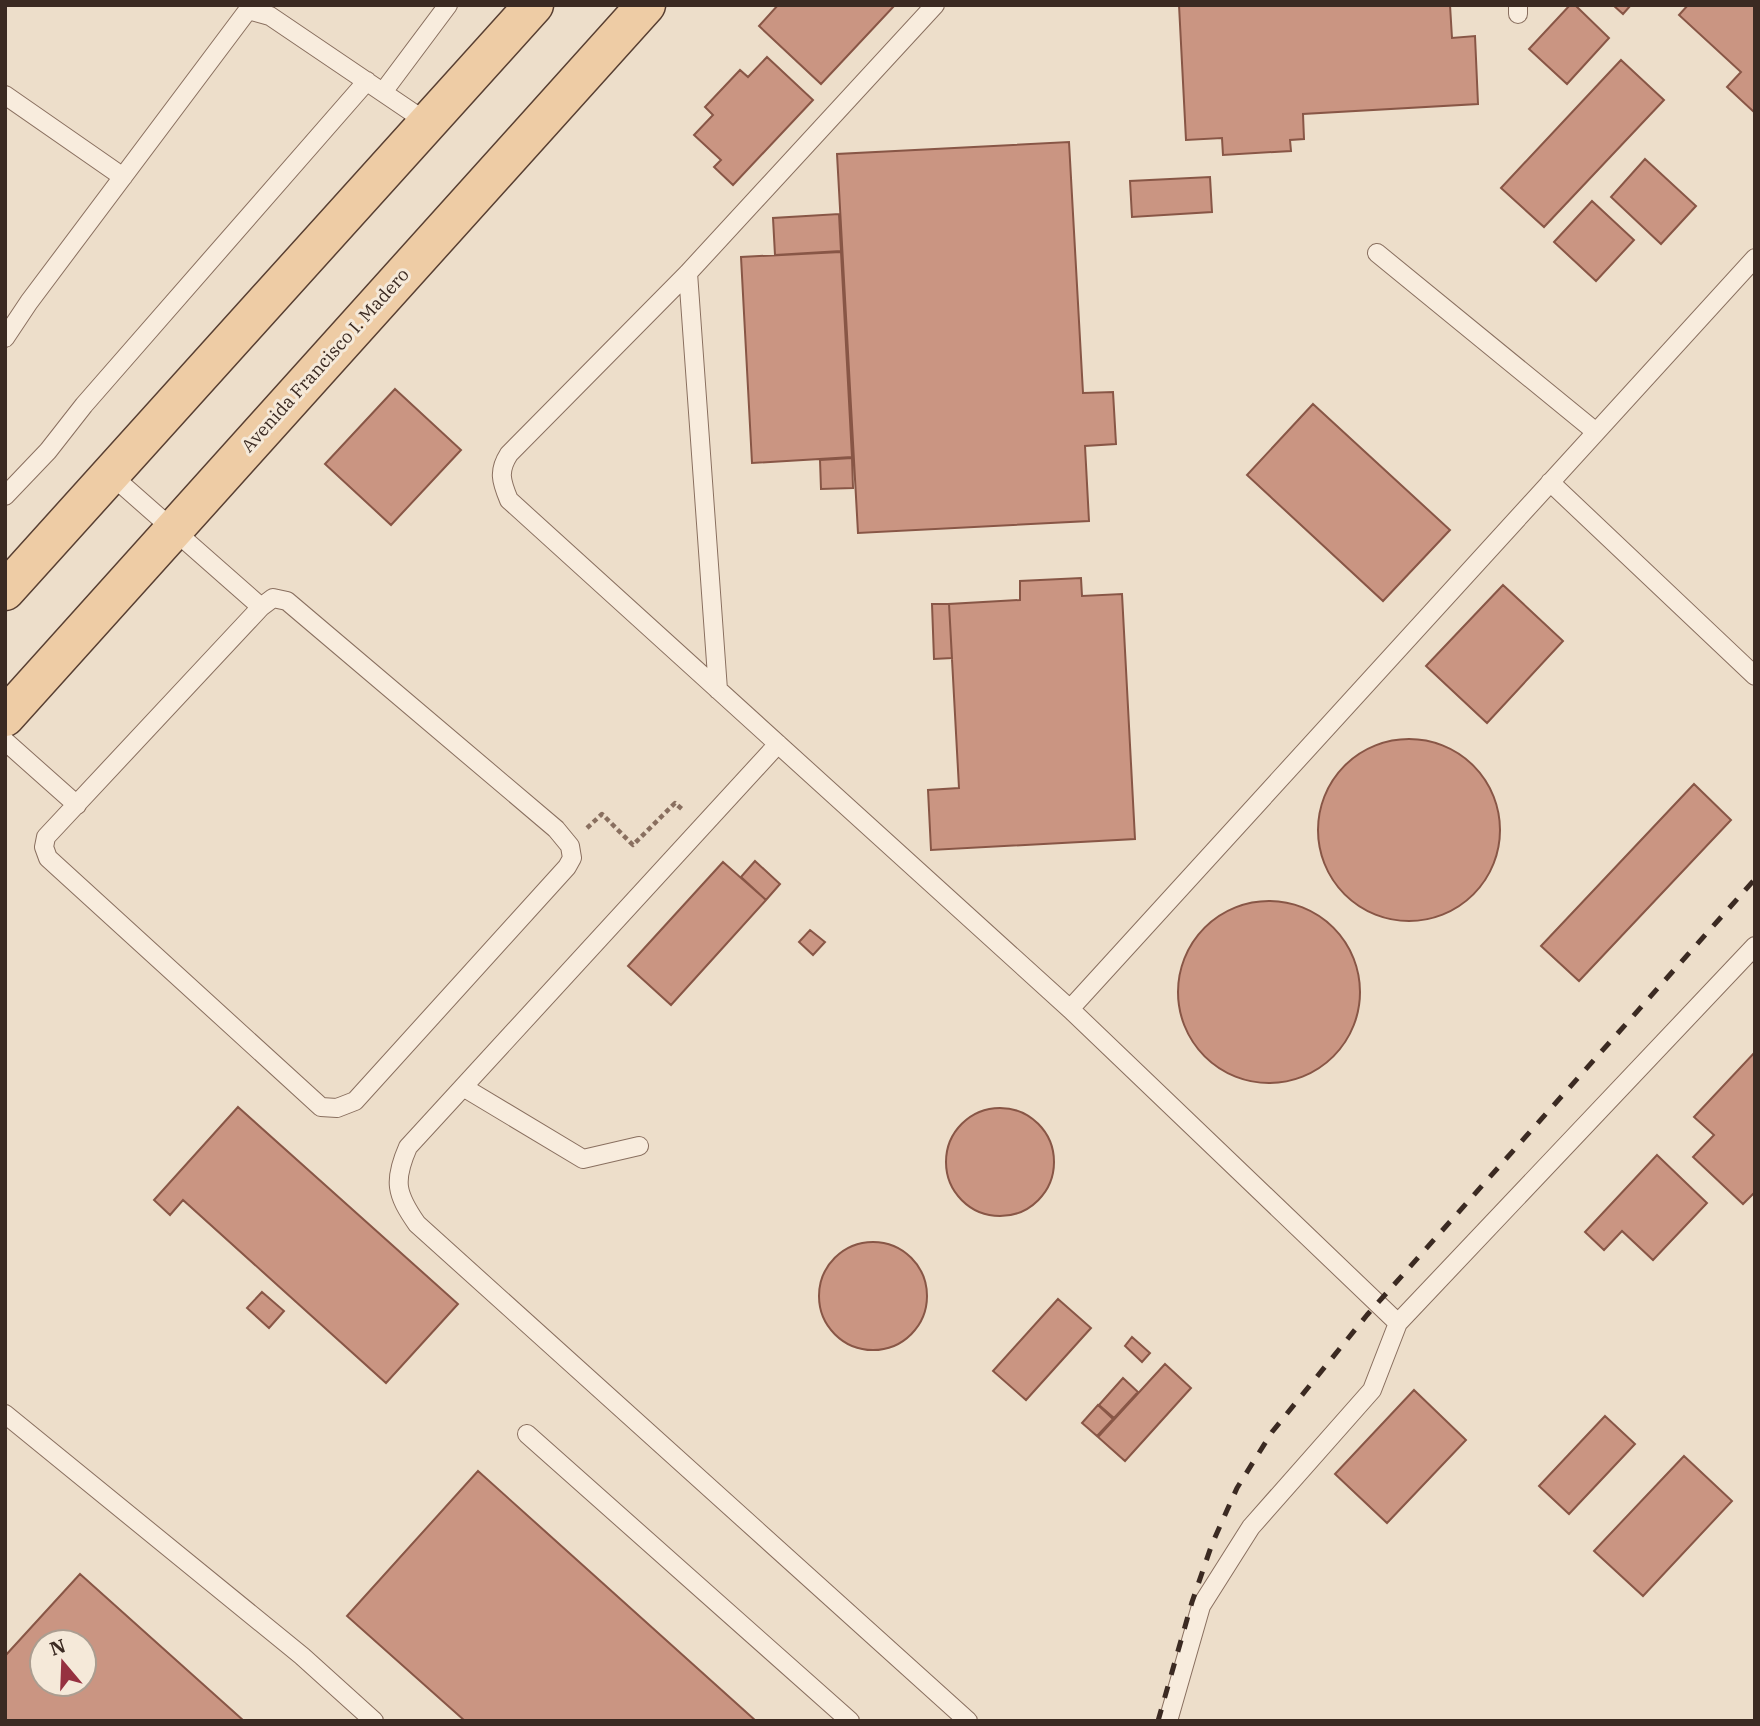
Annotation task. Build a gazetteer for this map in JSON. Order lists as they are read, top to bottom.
{
  "streets": {
    "main road": ["Avenida Francisco I. Madero"]
  },
  "north": "top"
}
